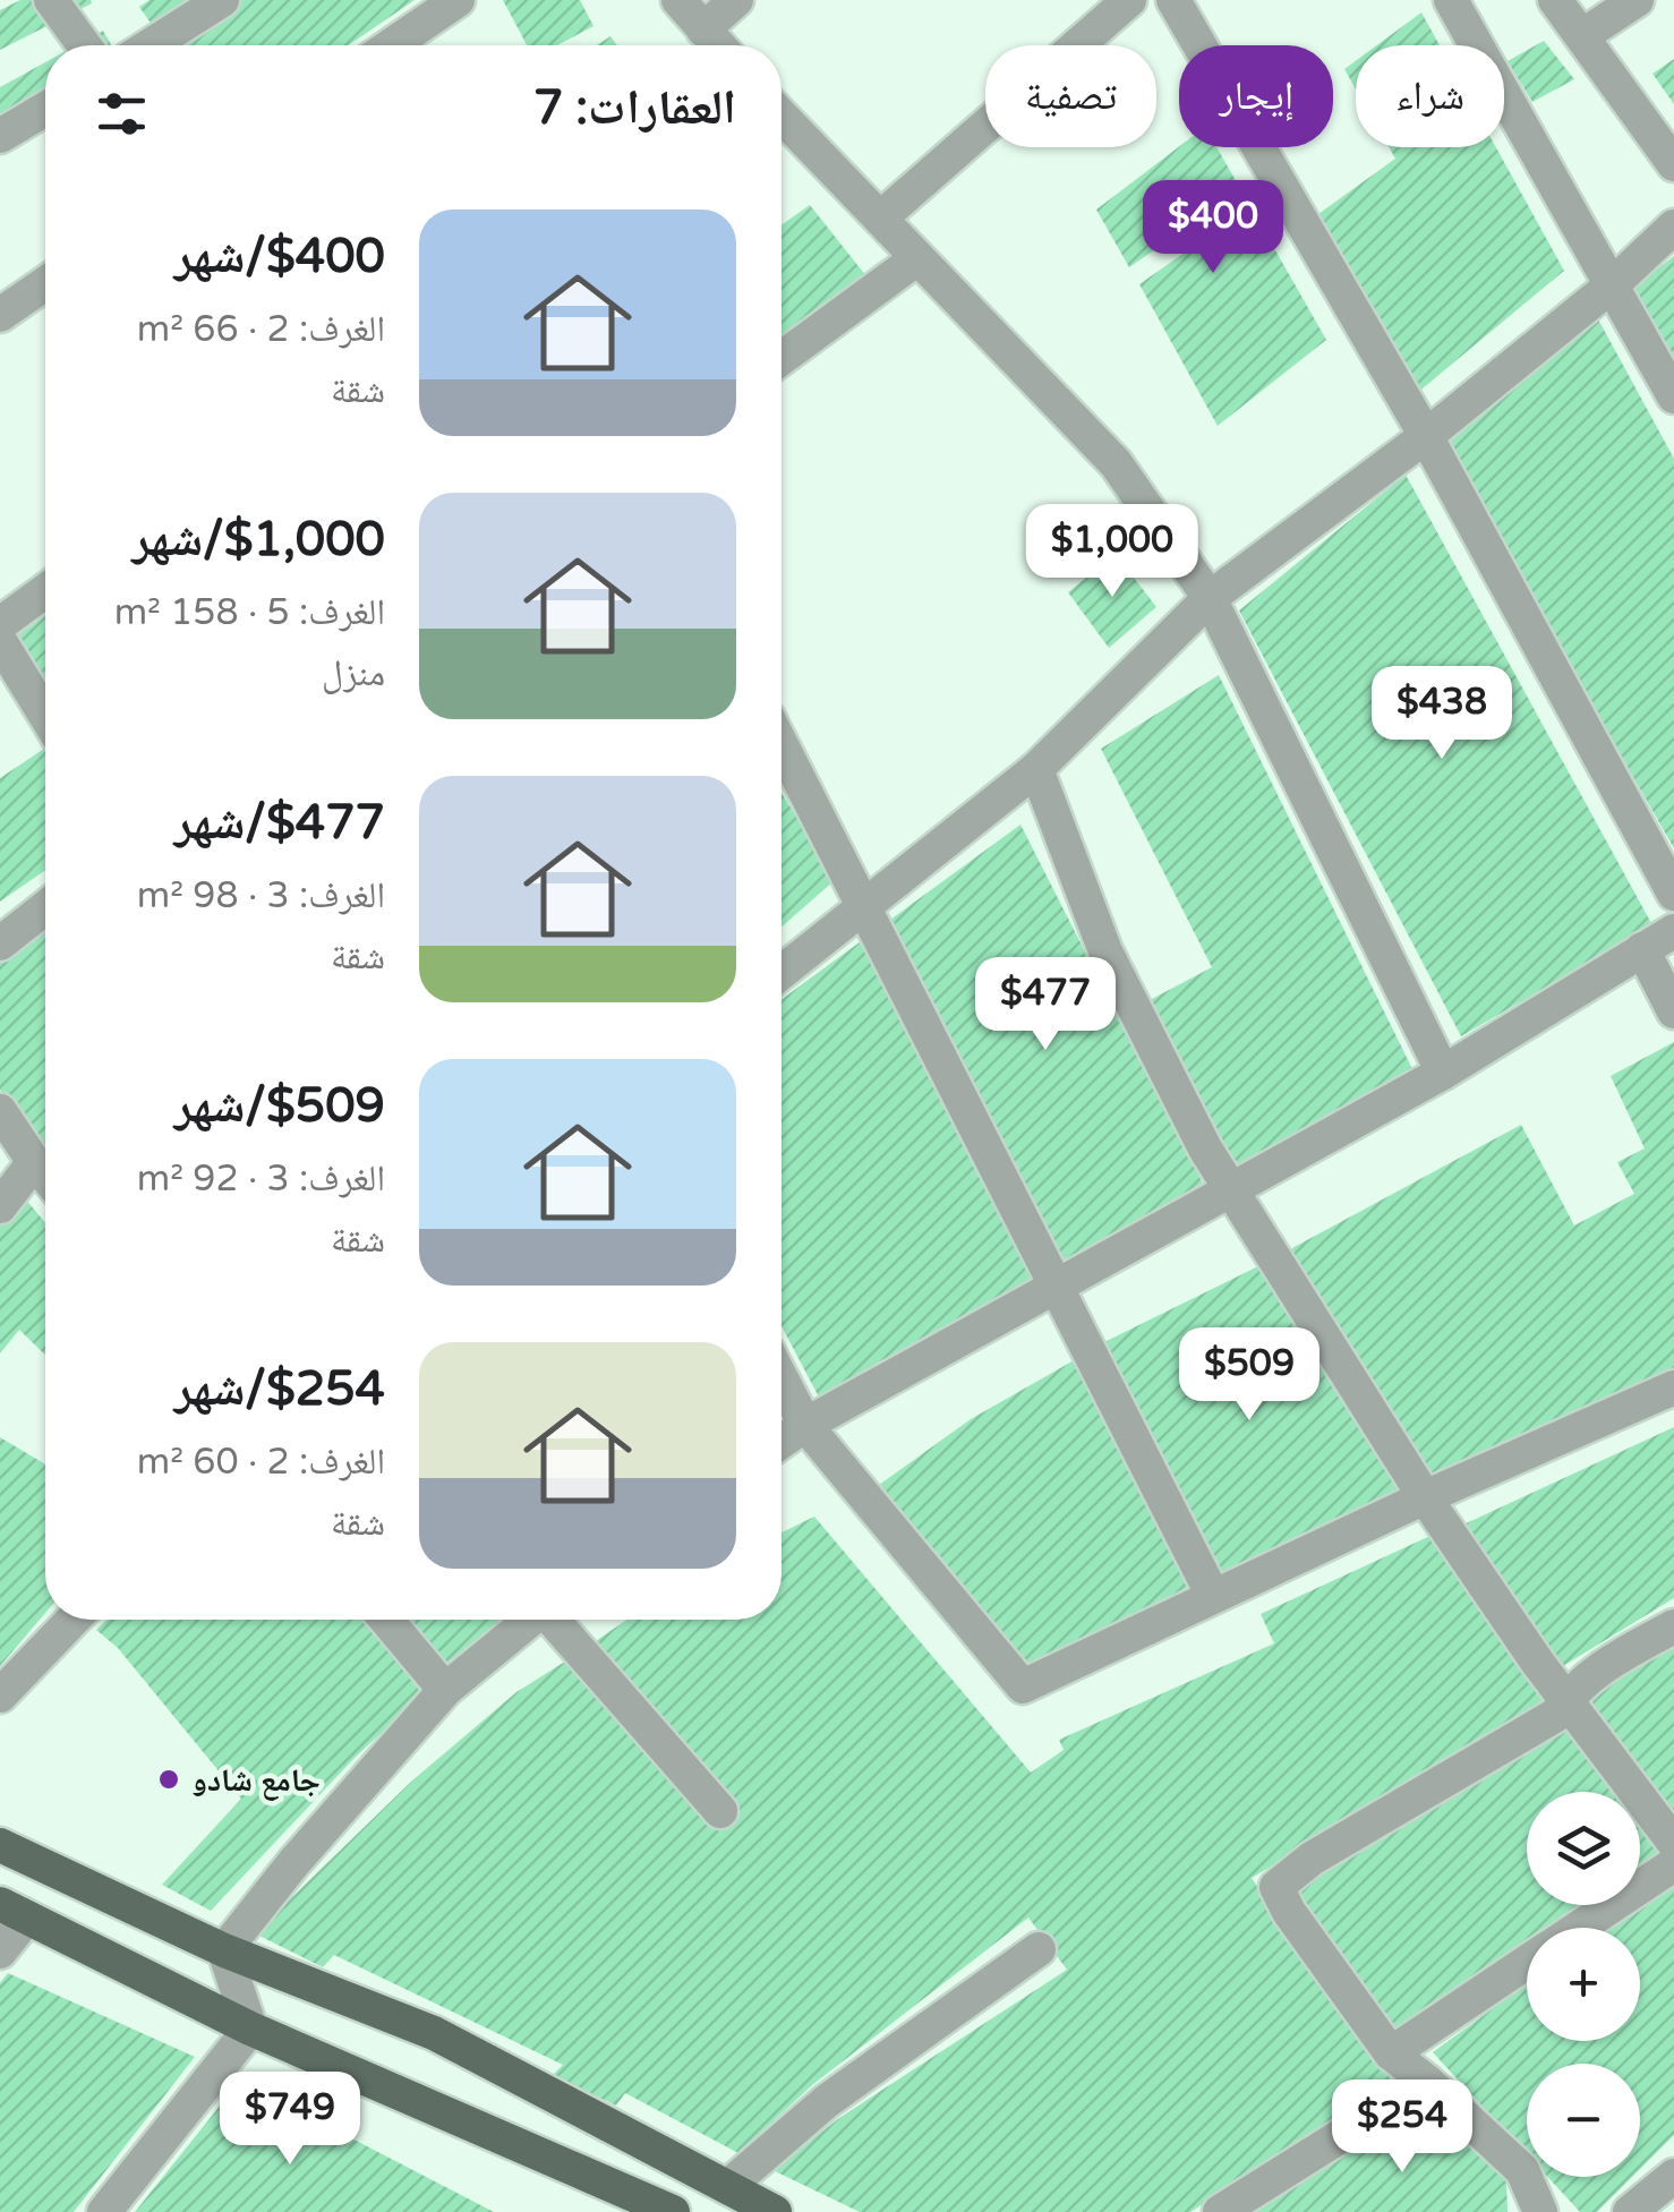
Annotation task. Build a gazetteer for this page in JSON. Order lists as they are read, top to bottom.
{
  "places": ["جامع شادو"],
  "page": {
    "chip": ["شراء", "إيجار", "تصفية"],
    "heading": "العقارات: 7",
    "price": [
      "$400",
      "$1,000",
      "$438",
      "$477",
      "$509",
      "$749",
      "$254"
    ],
    "list": [
      {
        "name": "$400/شهر",
        "note": "الغرف: 2 · 66 m² · شقة"
      },
      {
        "name": "$1,000/شهر",
        "note": "الغرف: 5 · 158 m² · منزل"
      },
      {
        "name": "$477/شهر",
        "note": "الغرف: 3 · 98 m² · شقة"
      },
      {
        "name": "$509/شهر",
        "note": "الغرف: 3 · 92 m² · شقة"
      },
      {
        "name": "$254/شهر",
        "note": "الغرف: 2 · 60 m² · شقة"
      }
    ],
    "map_buttons": ["+", "−"]
  }
}
